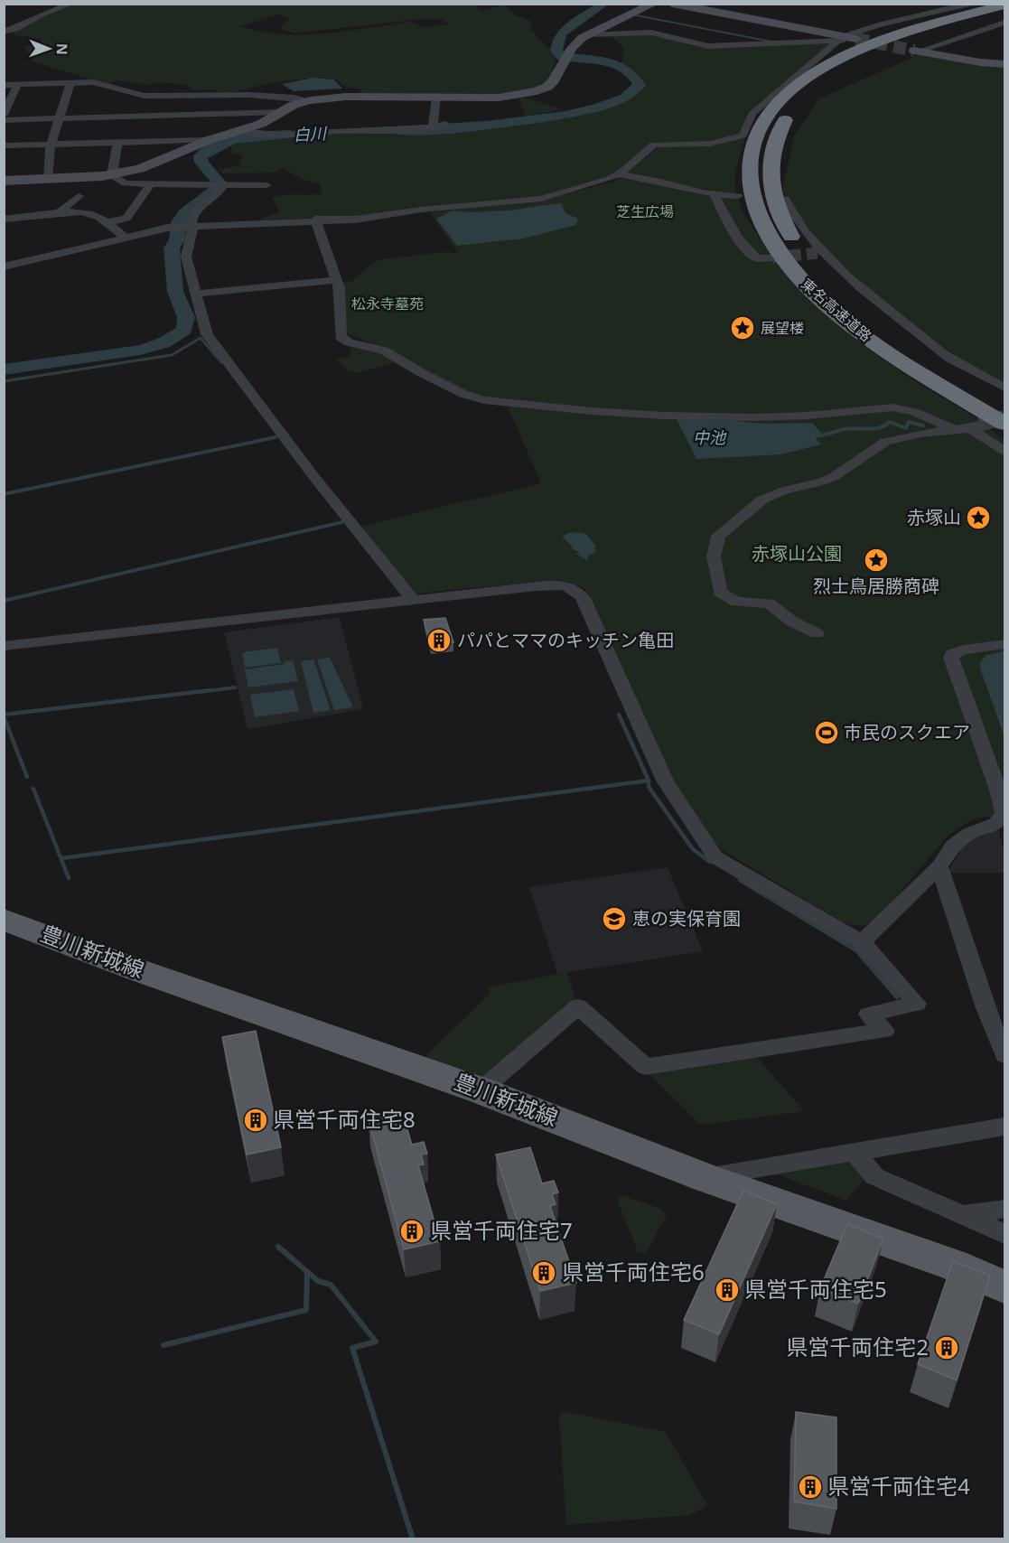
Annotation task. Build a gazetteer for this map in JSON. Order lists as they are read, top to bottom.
{
  "streets": {
    "highway": ["東名高速道路"],
    "main road": ["豊川新城線"]
  },
  "water": ["白川", "中池"],
  "parks": ["芝生広場", "松永寺墓苑", "赤塚山公園"],
  "places": {
    "place": ["展望楼", "赤塚山", "烈士鳥居勝商碑"],
    "building": [
      "パパとママのキッチン亀田",
      "県営千両住宅8",
      "県営千両住宅7",
      "県営千両住宅6",
      "県営千両住宅5",
      "県営千両住宅2",
      "県営千両住宅4"
    ],
    "sports": ["市民のスクエア"],
    "school or university": ["恵の実保育園"]
  },
  "north": "right"
}
